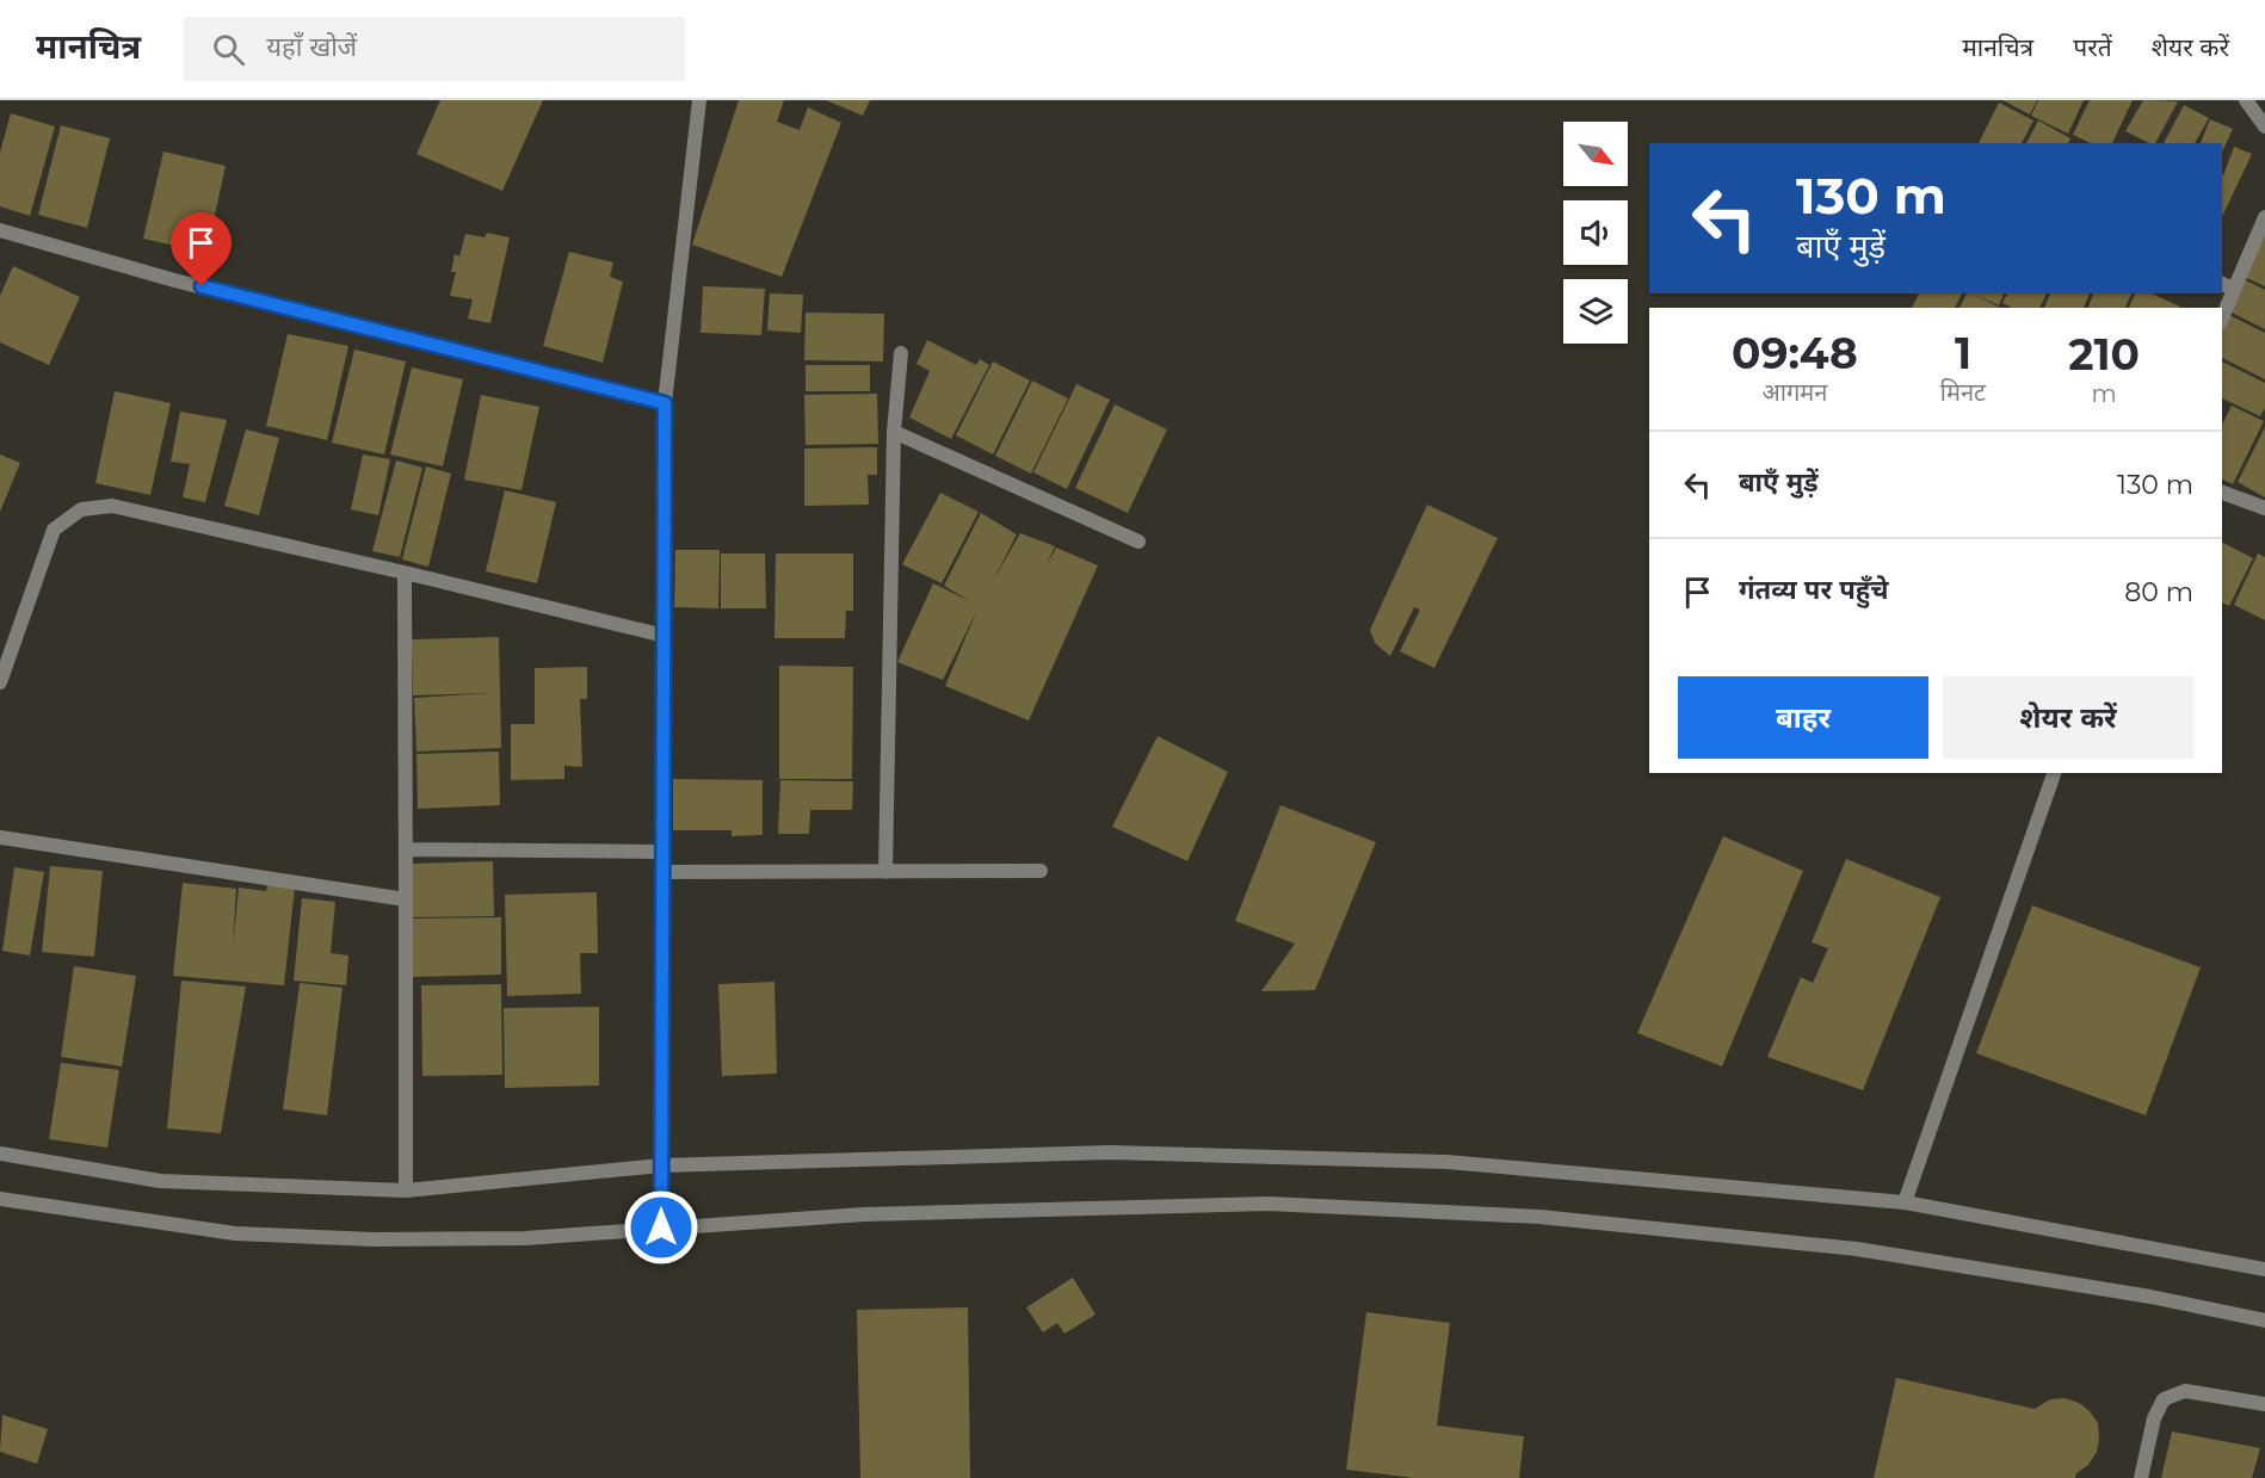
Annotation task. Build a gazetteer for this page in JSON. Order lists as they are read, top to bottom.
{
  "north": "bottom right",
  "page": {
    "header": "मानचित्र",
    "search": "यहाँ खोजें",
    "nav": ["मानचित्र", "परतें", "शेयर करें"],
    "turn": ["130 m", "बाएँ मुड़ें"],
    "eta": [
      "09:48",
      "आगमन",
      "1",
      "मिनट",
      "210",
      "m"
    ],
    "list": [
      {
        "name": "बाएँ मुड़ें",
        "value": "130 m"
      },
      {
        "name": "गंतव्य पर पहुँचे",
        "value": "80 m"
      }
    ],
    "buttons": ["बाहर", "शेयर करें"]
  }
}
